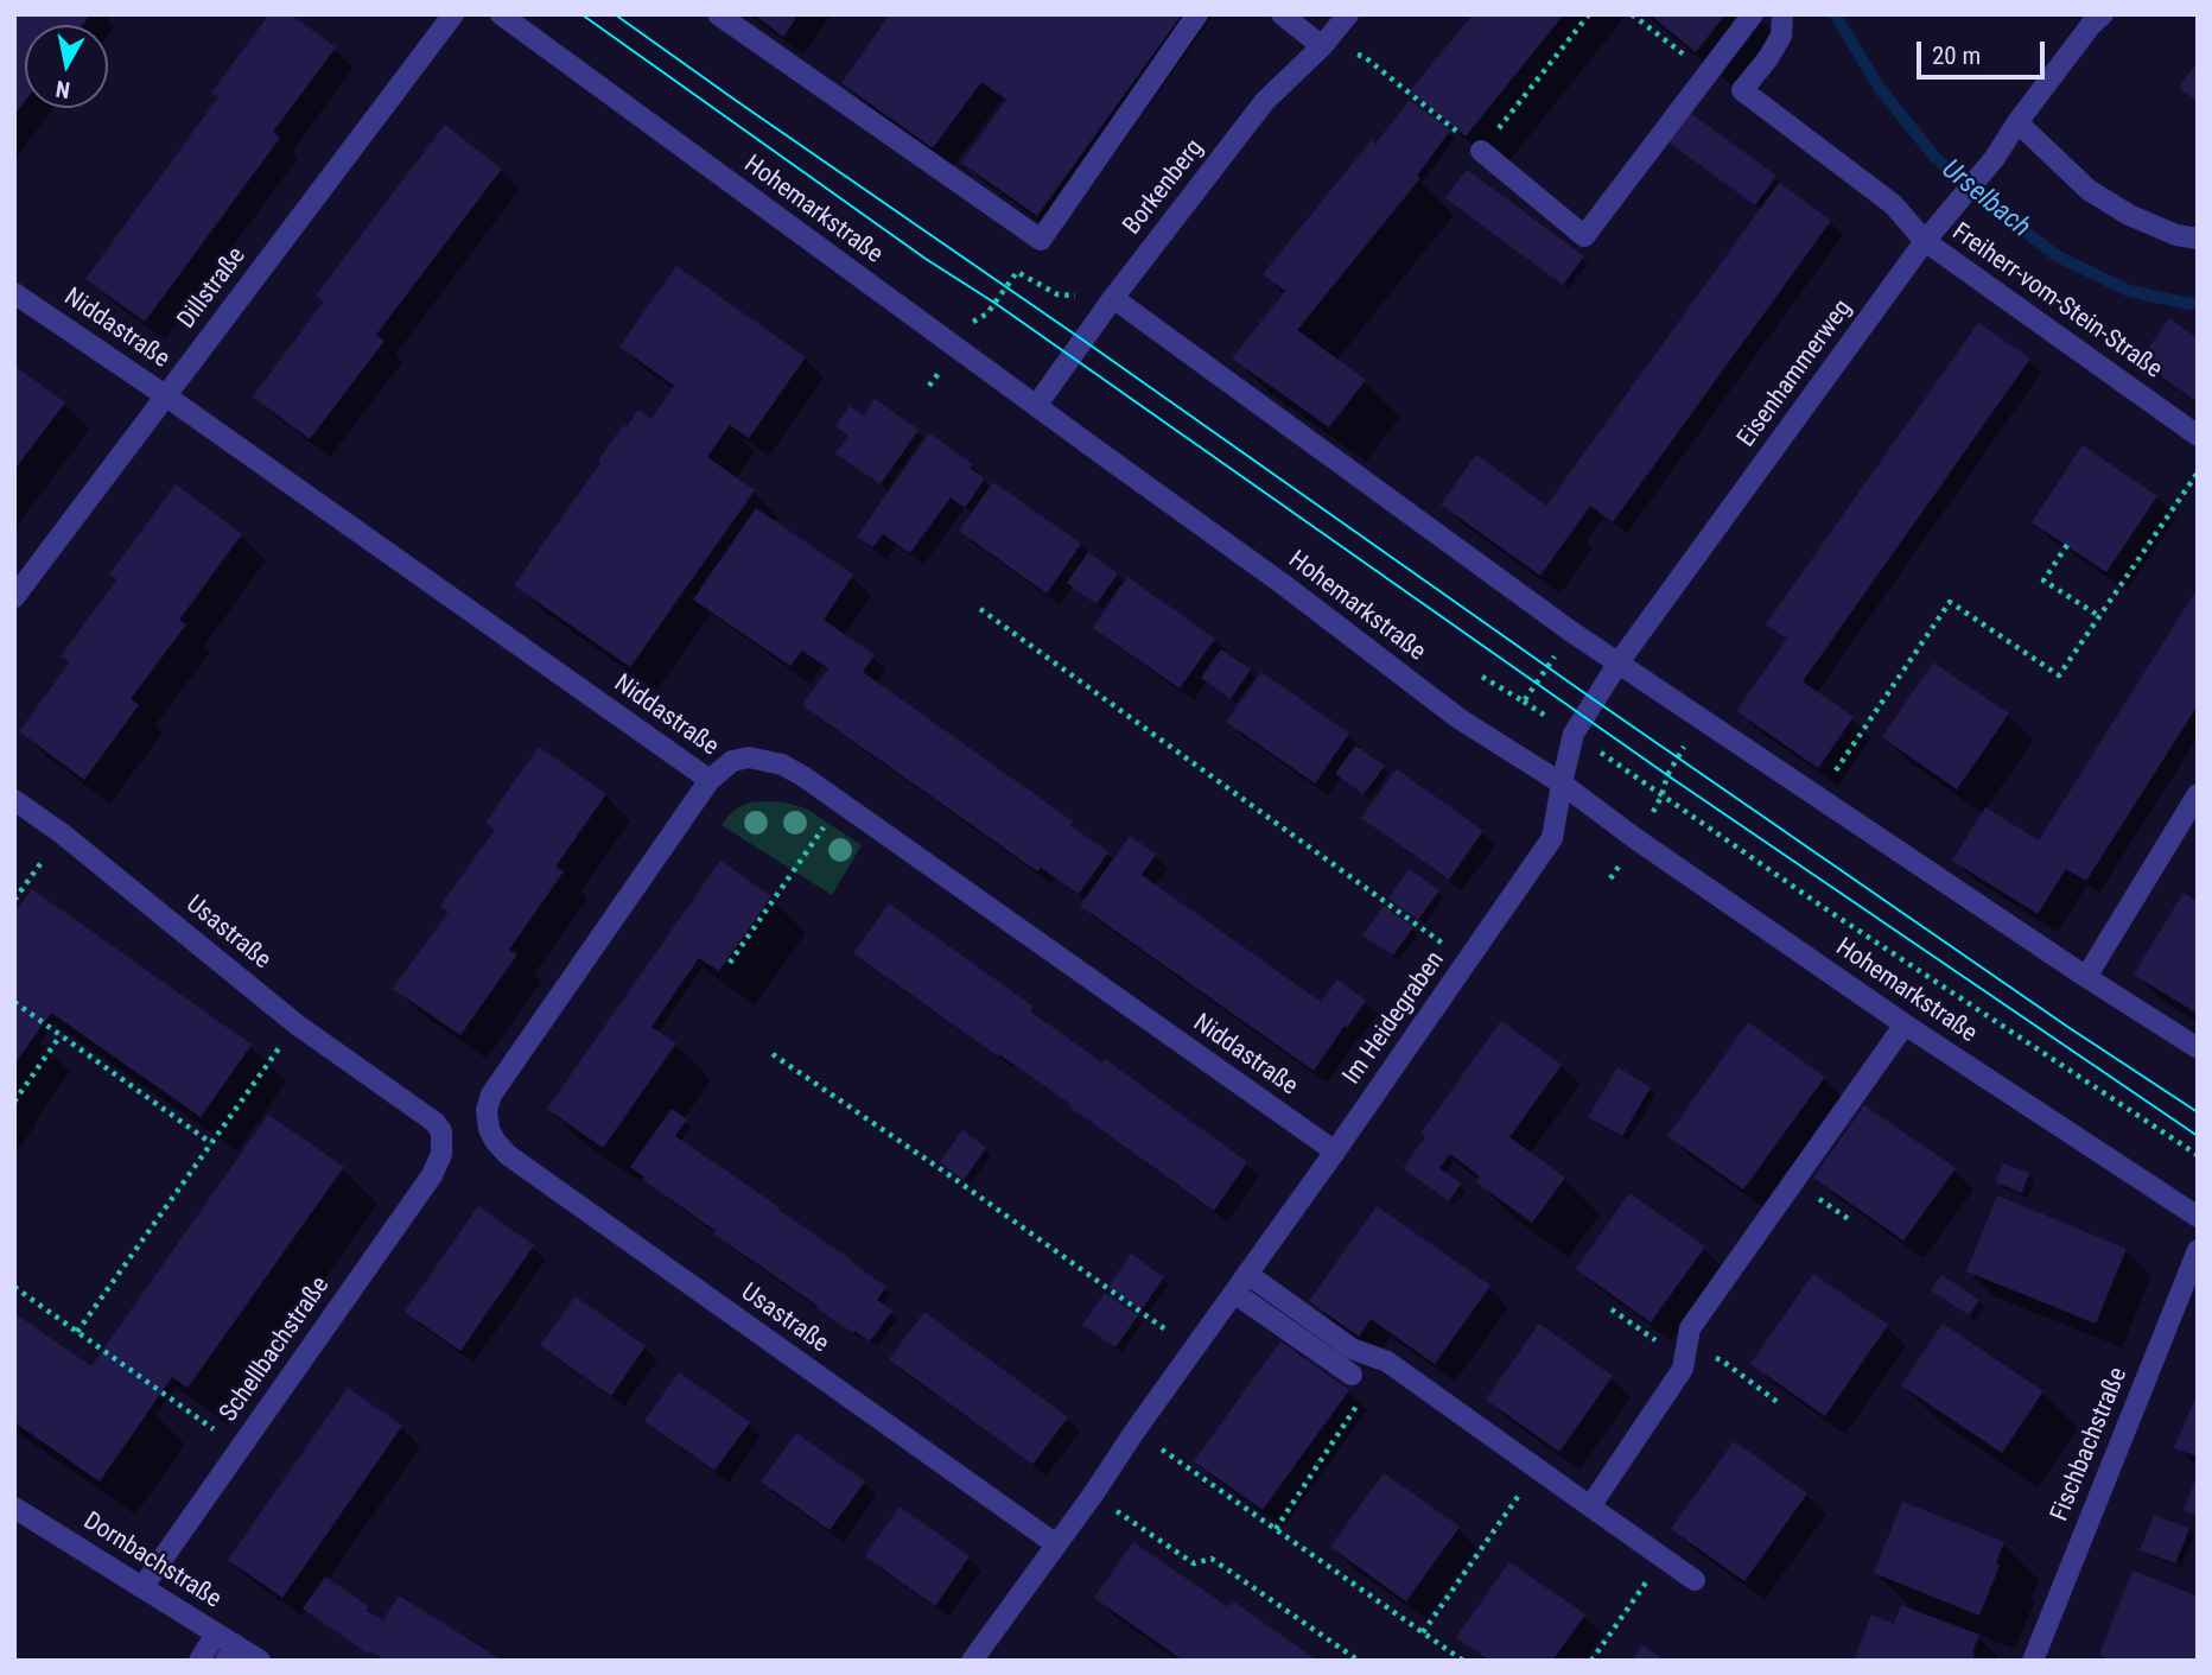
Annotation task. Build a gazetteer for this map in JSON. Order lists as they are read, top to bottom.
{
  "streets": {
    "street": [
      "Borkenberg",
      "Hohemarkstraße",
      "Dillstraße",
      "Freiherr-vom-Stein-Straße",
      "Niddastraße",
      "Eisenhammerweg",
      "Usastraße",
      "Im Heidegraben",
      "Schellbachstraße",
      "Fischbachstraße",
      "Dornbachstraße"
    ]
  },
  "crossings": [
    ["Borkenberg", "Hohemarkstraße"],
    ["Hohemarkstraße", "Eisenhammerweg"],
    ["Hohemarkstraße", "Im Heidegraben"],
    ["Dillstraße", "Niddastraße"],
    ["Freiherr-vom-Stein-Straße", "Eisenhammerweg"],
    ["Niddastraße", "Usastraße"],
    ["Niddastraße", "Im Heidegraben"],
    ["Eisenhammerweg", "Im Heidegraben"],
    ["Usastraße", "Im Heidegraben"],
    ["Usastraße", "Schellbachstraße"],
    ["Schellbachstraße", "Dornbachstraße"]
  ],
  "water": ["Urselbach"],
  "scale_bar": "20 m",
  "north": "bottom"
}
